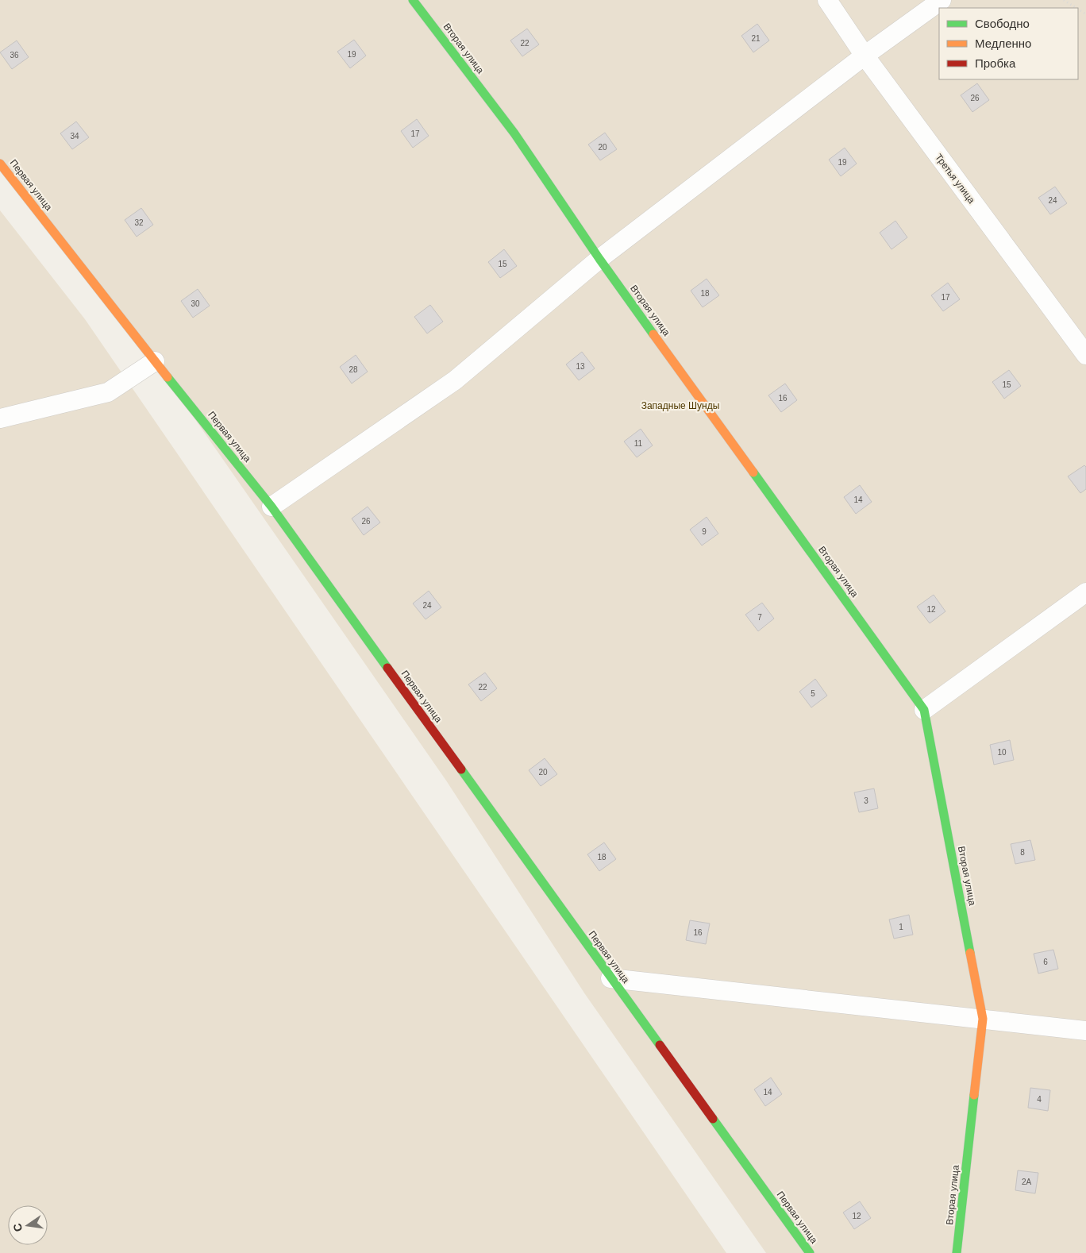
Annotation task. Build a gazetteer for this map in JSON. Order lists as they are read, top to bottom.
{
  "streets": {
    "street": ["Вторая улица", "Третья улица", "Первая улица"]
  },
  "parks": ["Западные Шунды"],
  "house_numbers": [
    "21",
    "22",
    "19",
    "36",
    "26",
    "17",
    "34",
    "20",
    "19",
    "24",
    "32",
    "15",
    "18",
    "17",
    "30",
    "13",
    "28",
    "15",
    "16",
    "11",
    "14",
    "26",
    "9",
    "24",
    "12",
    "7",
    "22",
    "5",
    "10",
    "20",
    "3",
    "8",
    "18",
    "1",
    "16",
    "6",
    "14",
    "4",
    "2А",
    "12"
  ],
  "legend": ["Свободно", "Медленно", "Пробка"],
  "north": "left"
}
